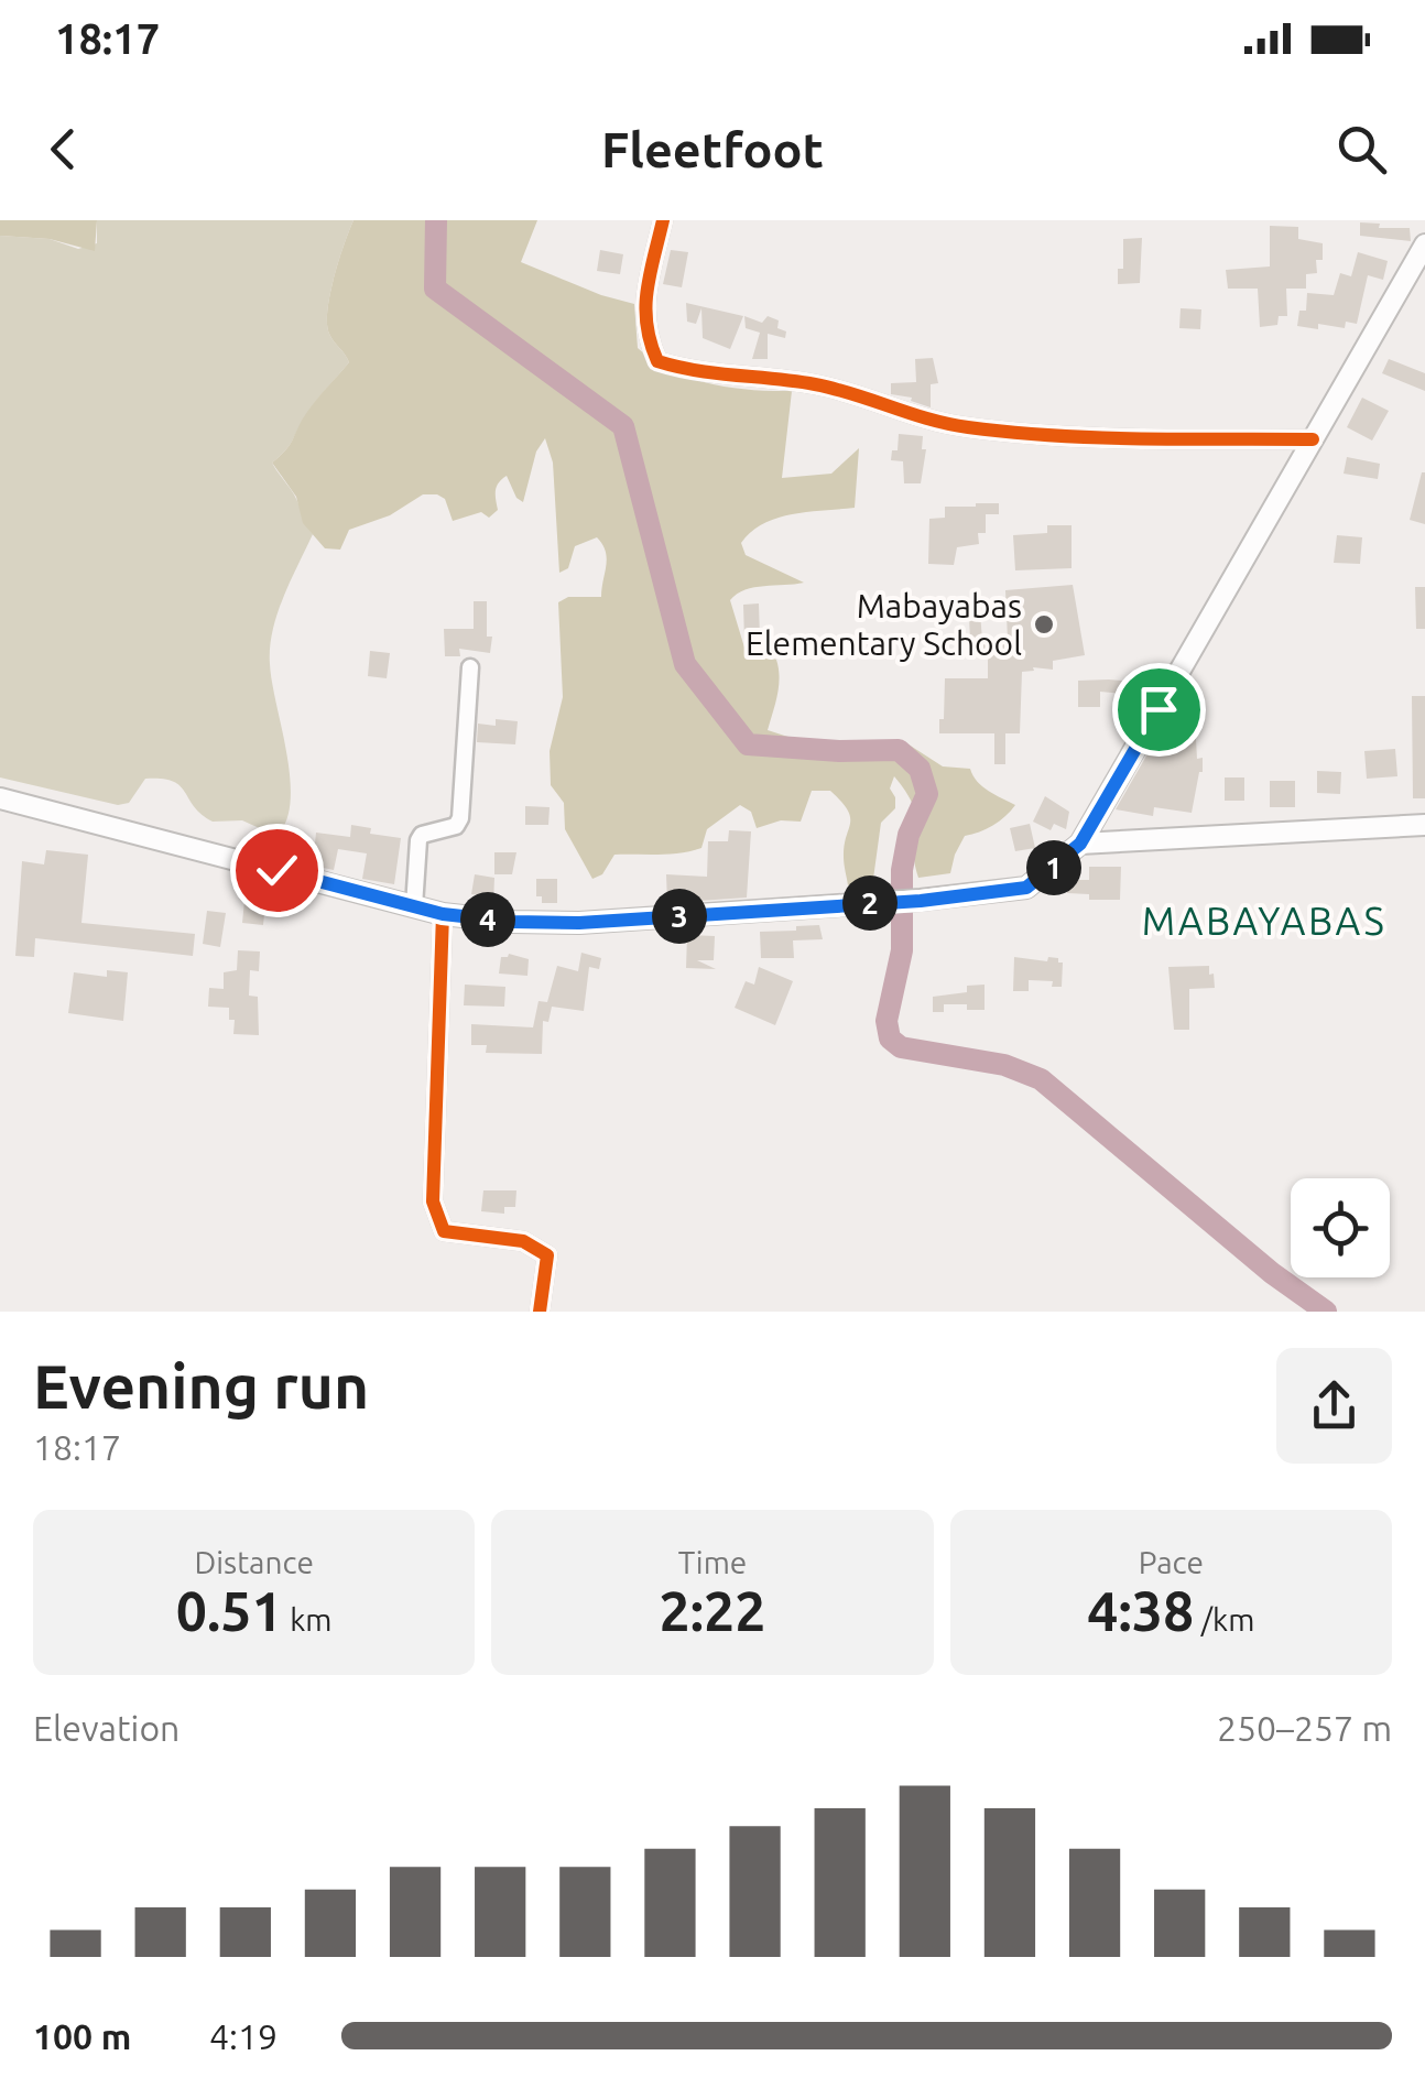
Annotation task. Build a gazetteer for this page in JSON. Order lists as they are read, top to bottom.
{
  "districts": ["MABAYABAS"],
  "places": ["Mabayabas Elementary School"],
  "page": {
    "status": "18:17",
    "header": "Fleetfoot",
    "pins": [
      "1",
      "2",
      "3",
      "4"
    ],
    "heading": ["Evening run", "18:17"],
    "stats": [
      ["Distance", "0.51 km"],
      ["Time", "2:22"],
      ["Pace", "4:38 /km"]
    ],
    "chart": ["Elevation", "250–257 m"],
    "list": [
      {
        "name": "100 m",
        "note": "4:19"
      }
    ]
  }
}
